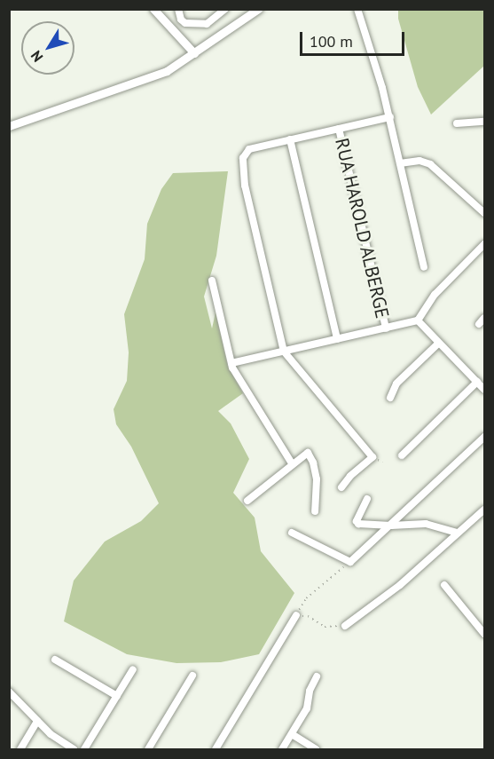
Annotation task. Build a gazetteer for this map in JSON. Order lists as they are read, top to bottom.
{
  "streets": {
    "street": ["RUA HAROLD ALBERGE"]
  },
  "scale_bar": "100 m",
  "north": "bottom left"
}
